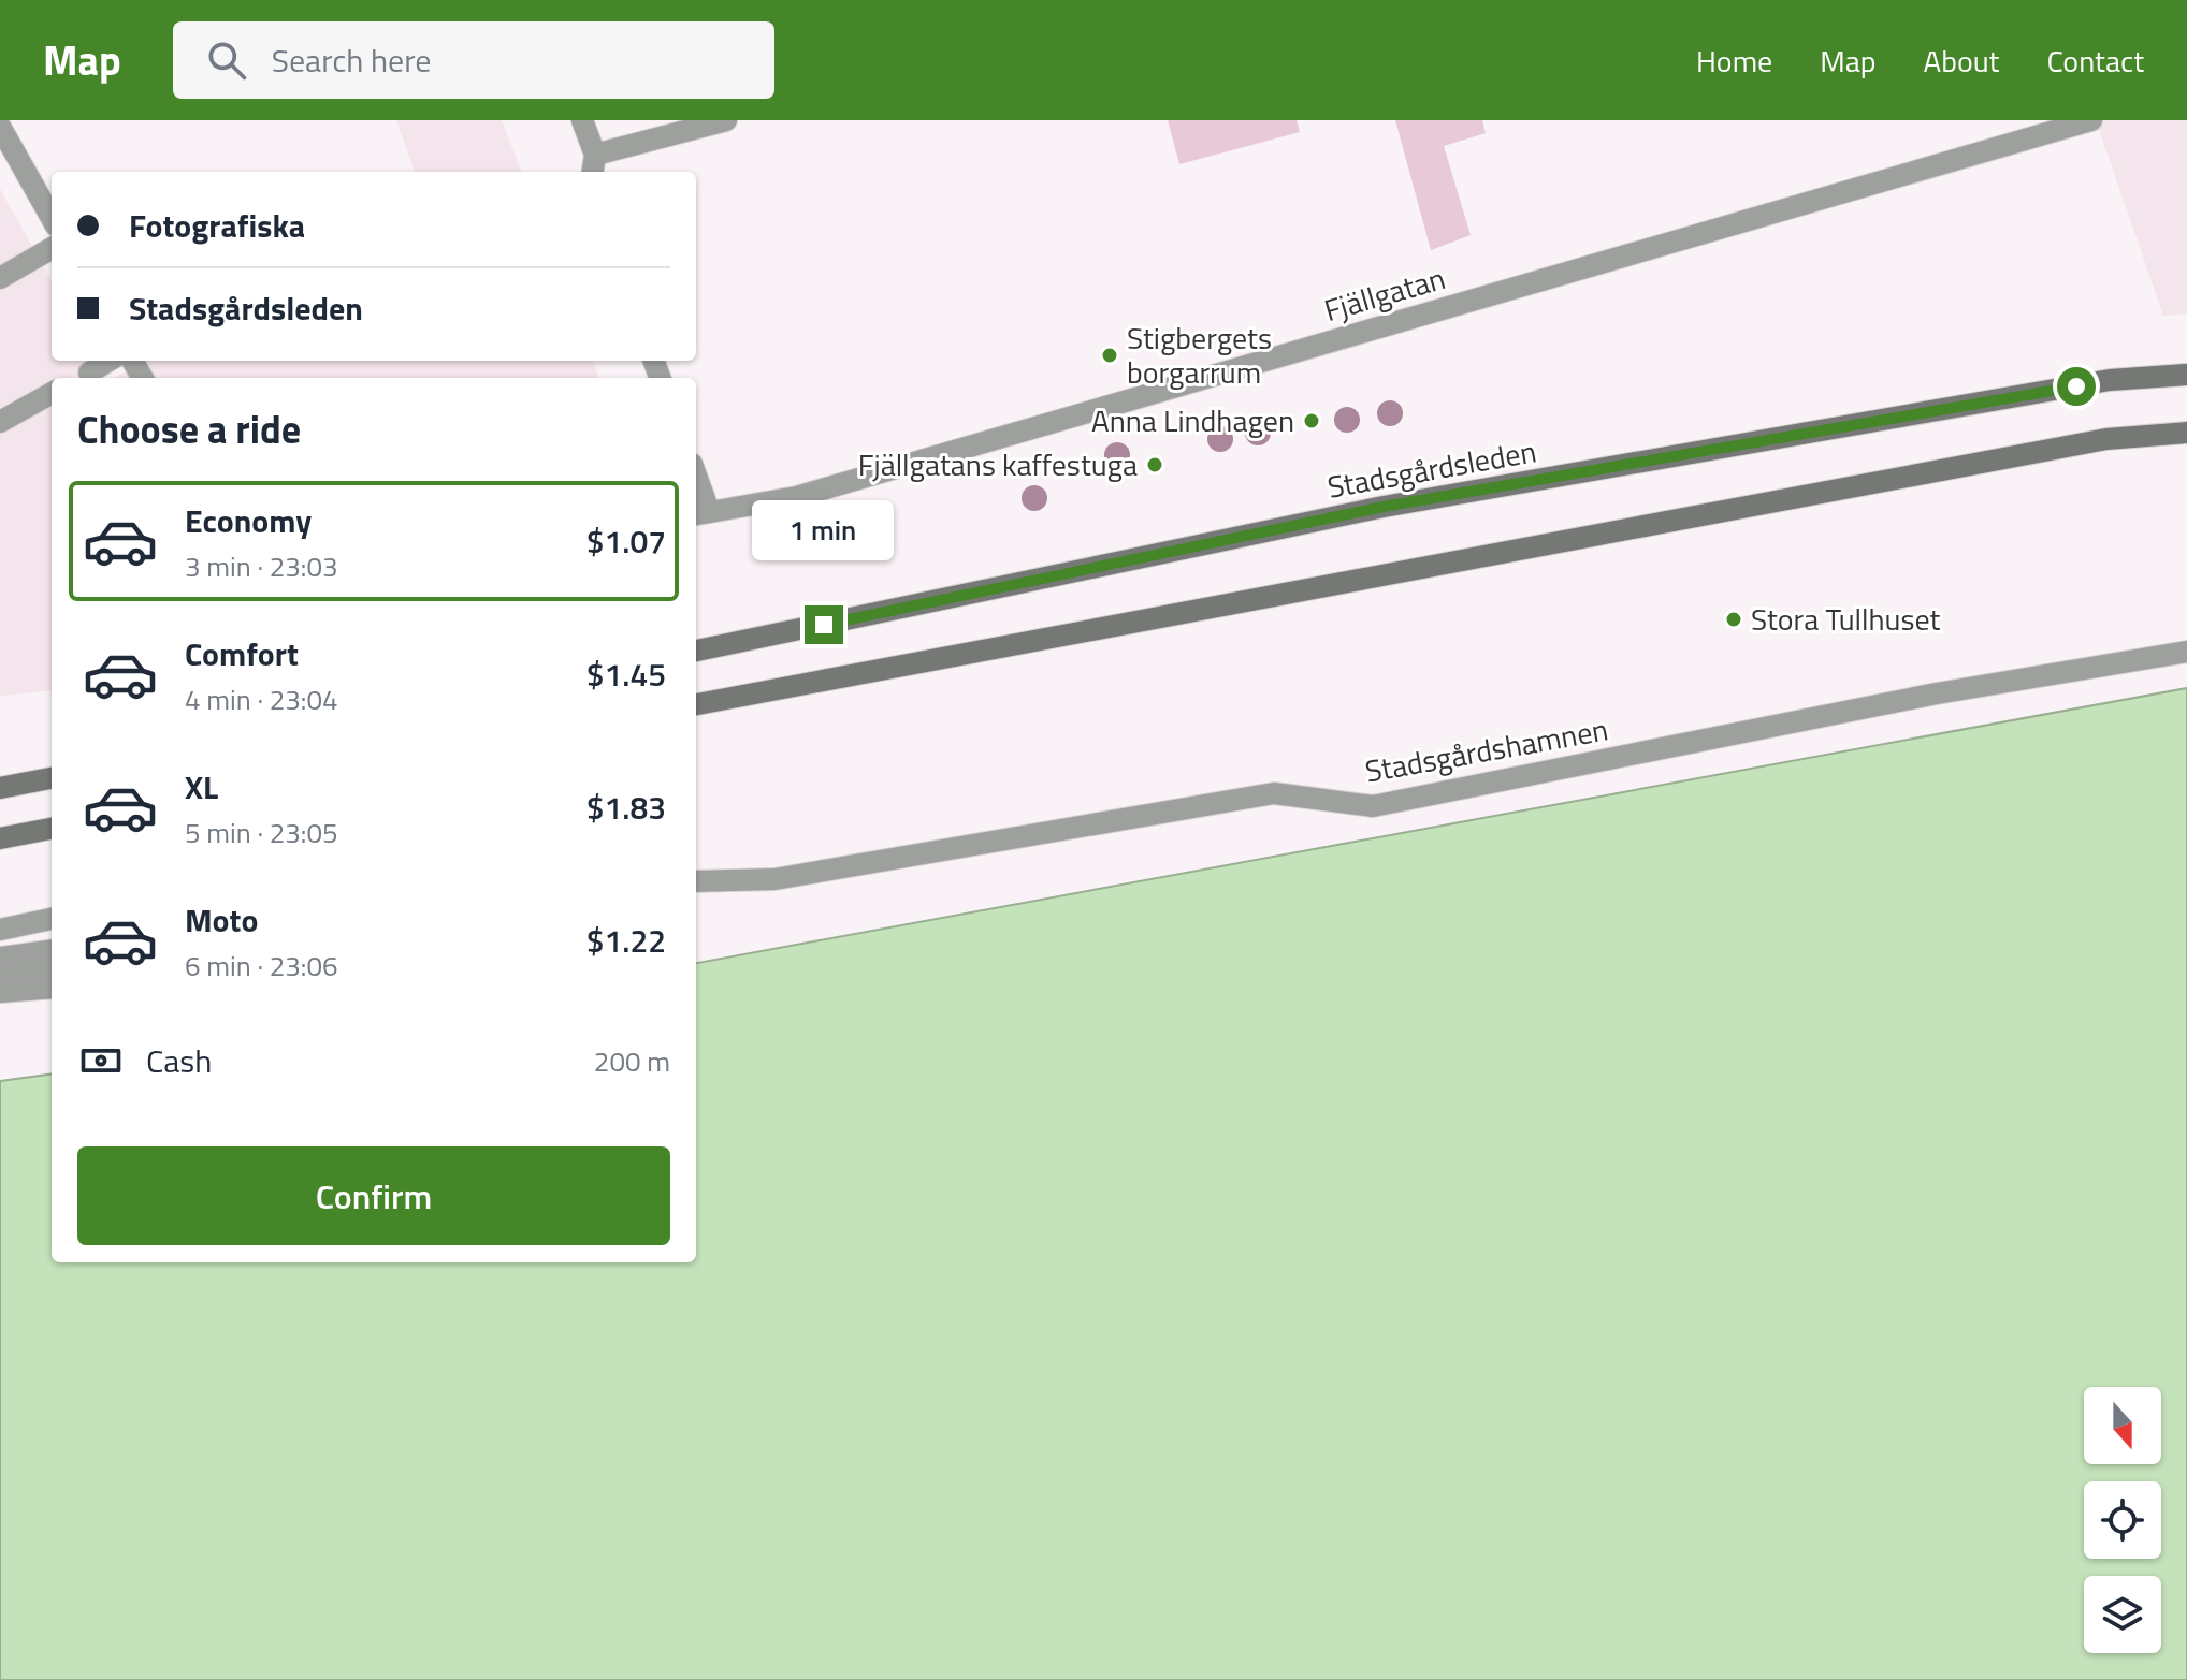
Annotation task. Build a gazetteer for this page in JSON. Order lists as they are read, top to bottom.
{
  "streets": {
    "main road": ["Stadsgårdsleden"],
    "street": ["Fjällgatan", "Stadsgårdshamnen"]
  },
  "places": [
    "Stigbergets borgarrum",
    "Anna Lindhagen",
    "Fjällgatans kaffestuga",
    "Stora Tullhuset"
  ],
  "north": "bottom",
  "page": {
    "header": "Map",
    "search": "Search here",
    "nav": [
      "Home",
      "Map",
      "About",
      "Contact"
    ],
    "banner": ["Fotografiska", "Stadsgårdsleden"],
    "heading": "Choose a ride",
    "list": [
      {
        "name": "Economy",
        "note": "3 min · 23:03",
        "value": "$1.07"
      },
      {
        "name": "Comfort",
        "note": "4 min · 23:04",
        "value": "$1.45"
      },
      {
        "name": "XL",
        "note": "5 min · 23:05",
        "value": "$1.83"
      },
      {
        "name": "Moto",
        "note": "6 min · 23:06",
        "value": "$1.22"
      }
    ],
    "bubble": "1 min",
    "pay": ["Cash", "200 m"],
    "buttons": "Confirm"
  }
}
